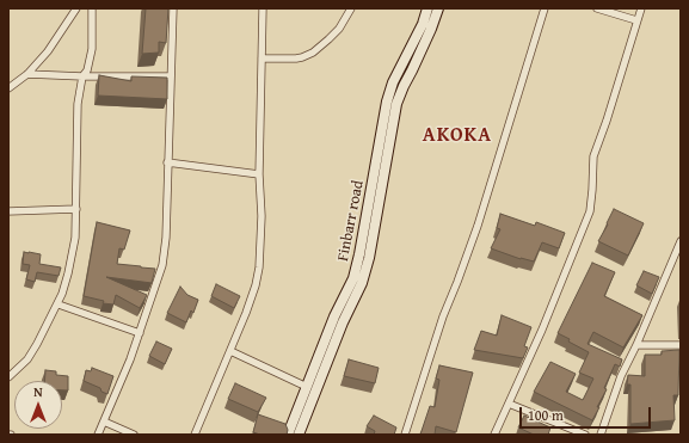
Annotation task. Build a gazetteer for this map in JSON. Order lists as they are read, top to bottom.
{
  "streets": {
    "main road": ["Finbarr road"]
  },
  "districts": ["AKOKA"],
  "scale_bar": "100 m",
  "north": "top"
}
